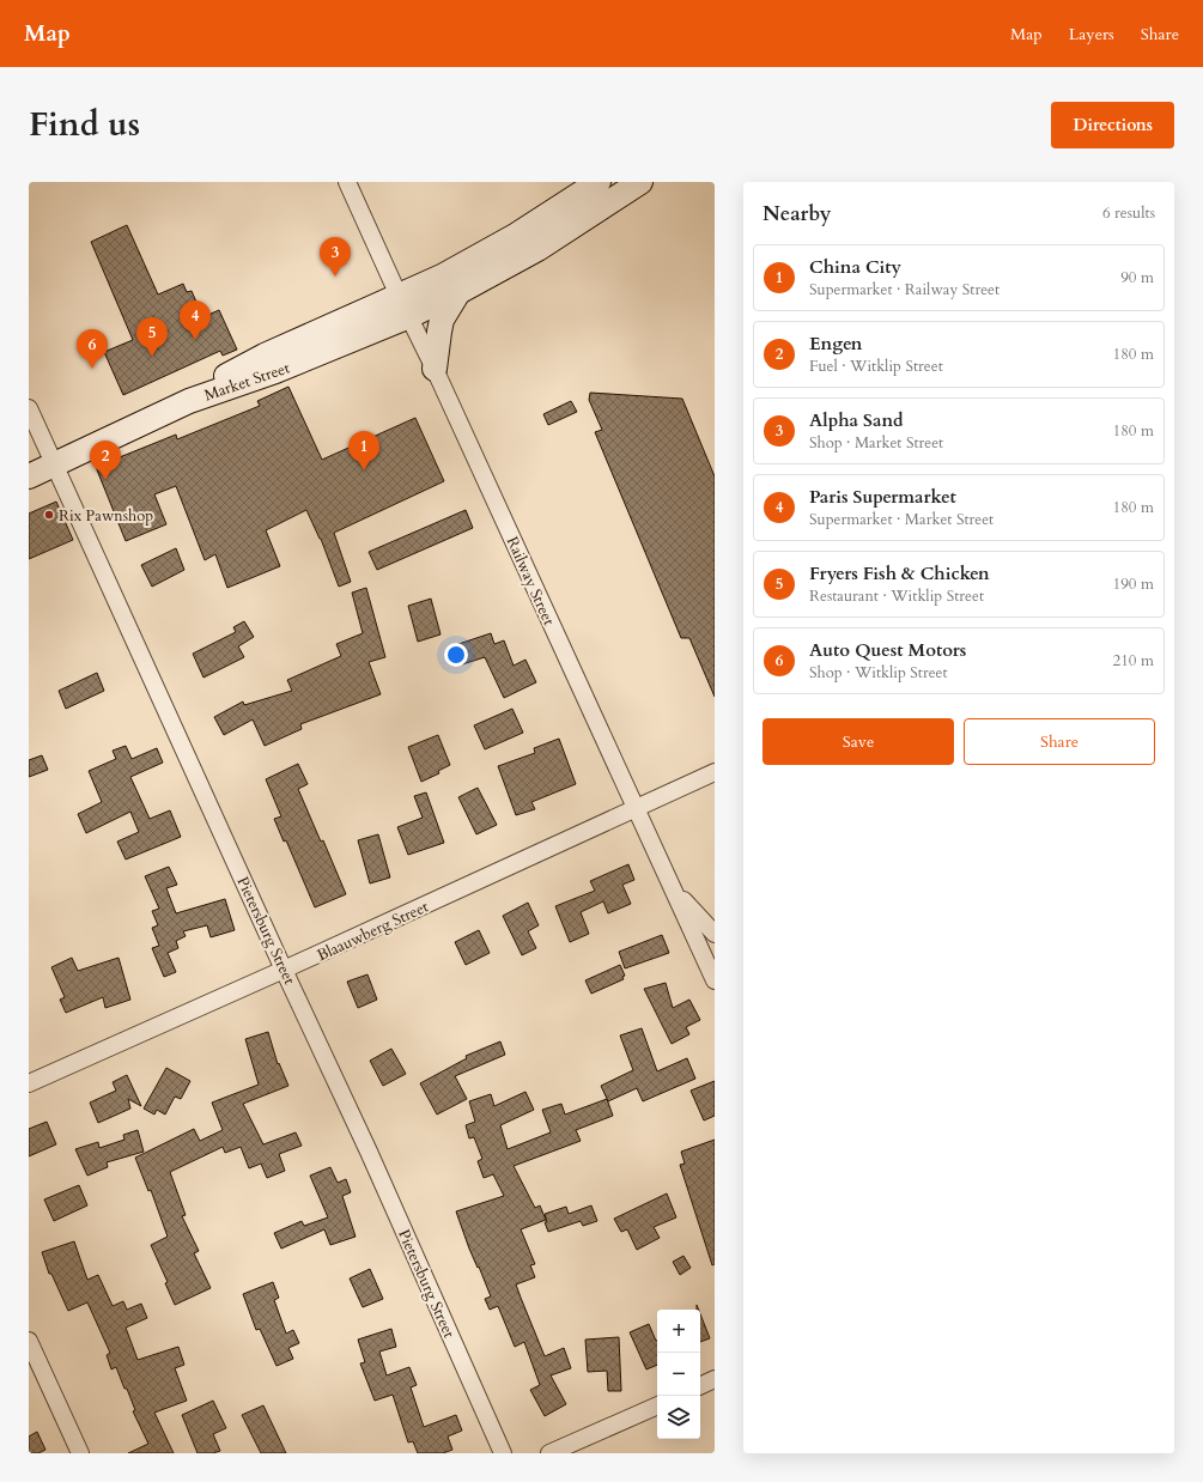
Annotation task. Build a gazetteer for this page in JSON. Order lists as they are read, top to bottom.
{
  "streets": {
    "main road": ["Market Street"],
    "street": ["Railway Street", "Pietersburg Street", "Blaauwberg Street"]
  },
  "crossings": [
    ["Market Street", "Railway Street"],
    ["Market Street", "Pietersburg Street"],
    ["Railway Street", "Blaauwberg Street"],
    ["Pietersburg Street", "Blaauwberg Street"]
  ],
  "places": ["Rix Pawnshop"],
  "page": {
    "header": "Map",
    "nav": ["Map", "Layers", "Share"],
    "title": "Find us",
    "buttons": [
      "Directions",
      ["Save", "Share"]
    ],
    "heading": ["Nearby", "6 results"],
    "pins": [
      "3",
      "4",
      "5",
      "6",
      "1",
      "2"
    ],
    "list": [
      {
        "mark": "1",
        "name": "China City",
        "note": "Supermarket · Railway Street",
        "value": "90 m"
      },
      {
        "mark": "2",
        "name": "Engen",
        "note": "Fuel · Witklip Street",
        "value": "180 m"
      },
      {
        "mark": "3",
        "name": "Alpha Sand",
        "note": "Shop · Market Street",
        "value": "180 m"
      },
      {
        "mark": "4",
        "name": "Paris Supermarket",
        "note": "Supermarket · Market Street",
        "value": "180 m"
      },
      {
        "mark": "5",
        "name": "Fryers Fish & Chicken",
        "note": "Restaurant · Witklip Street",
        "value": "190 m"
      },
      {
        "mark": "6",
        "name": "Auto Quest Motors",
        "note": "Shop · Witklip Street",
        "value": "210 m"
      }
    ],
    "map_buttons": ["+", "−"]
  }
}
